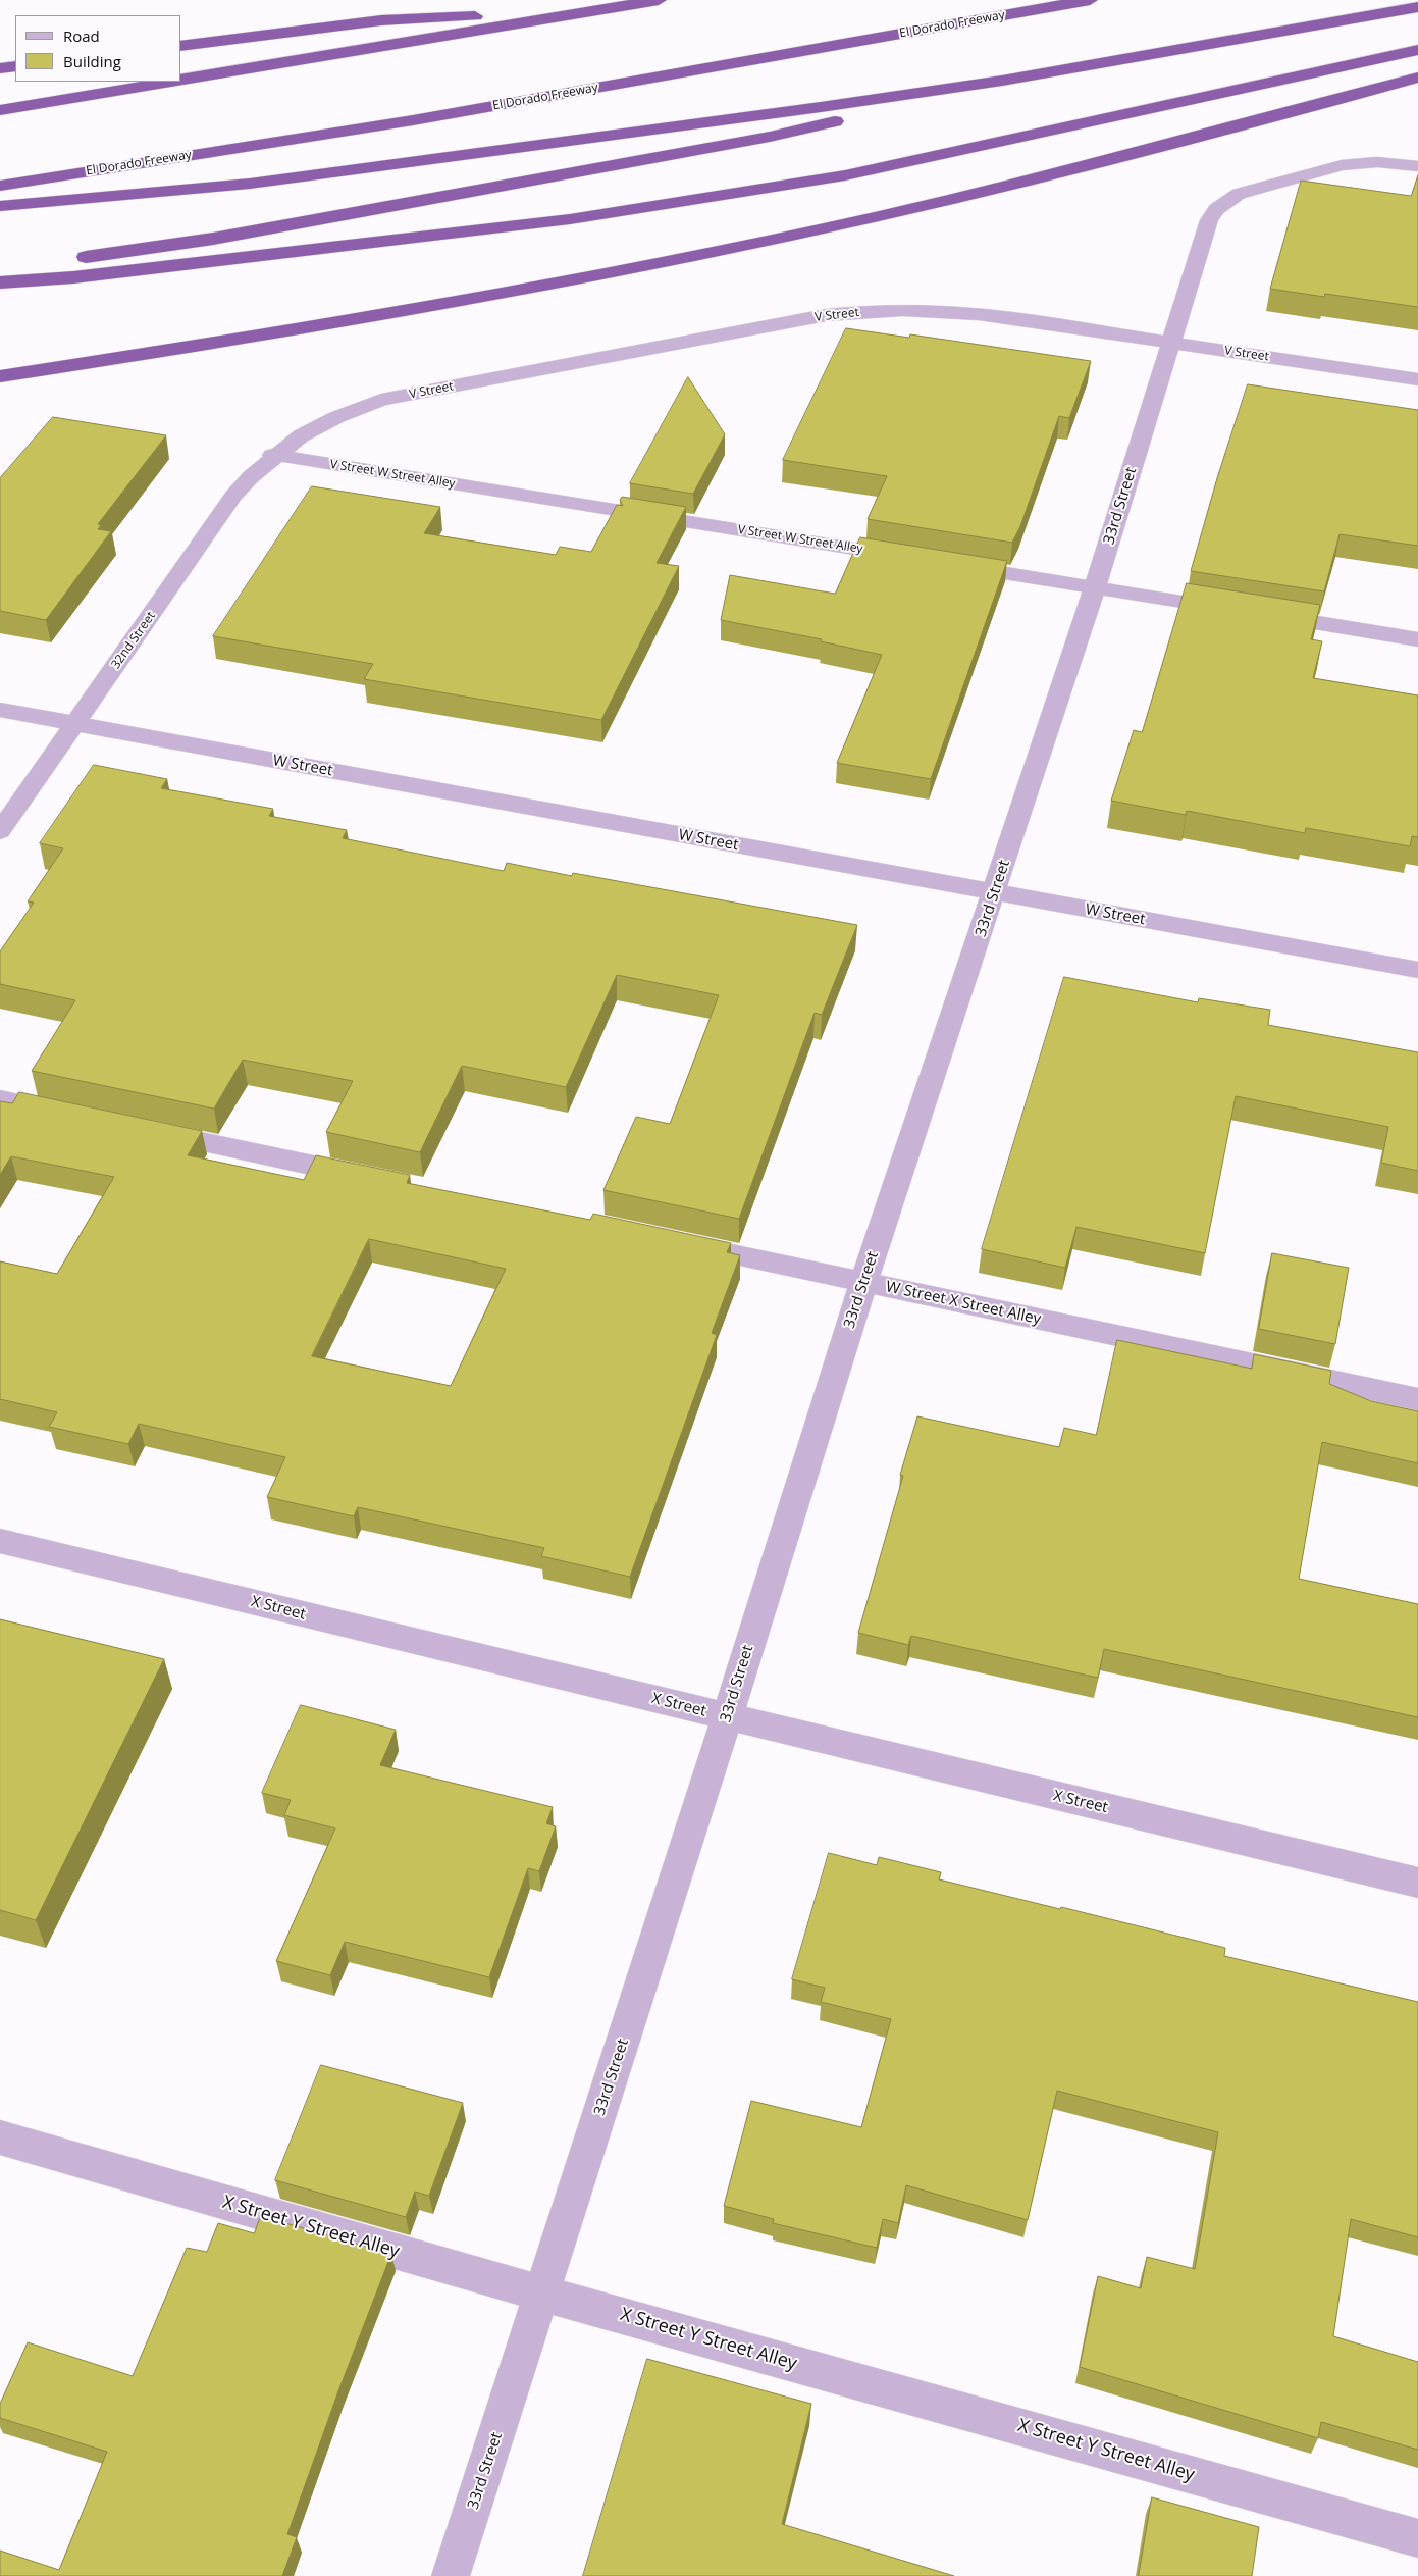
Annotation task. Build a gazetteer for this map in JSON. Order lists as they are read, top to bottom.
{
  "streets": {
    "highway": ["El Dorado Freeway"],
    "street": [
      "V Street",
      "V Street W Street Alley",
      "33rd Street",
      "32nd Street",
      "W Street",
      "W Street X Street Alley",
      "X Street",
      "X Street Y Street Alley"
    ]
  },
  "crossings": [
    ["V Street", "V Street W Street Alley"],
    ["V Street", "33rd Street"],
    ["V Street", "32nd Street"],
    ["V Street W Street Alley", "32nd Street"],
    ["33rd Street", "W Street"],
    ["33rd Street", "W Street X Street Alley"],
    ["33rd Street", "X Street"],
    ["33rd Street", "X Street Y Street Alley"],
    ["32nd Street", "W Street"]
  ],
  "legend": ["Road", "Building"]
}
